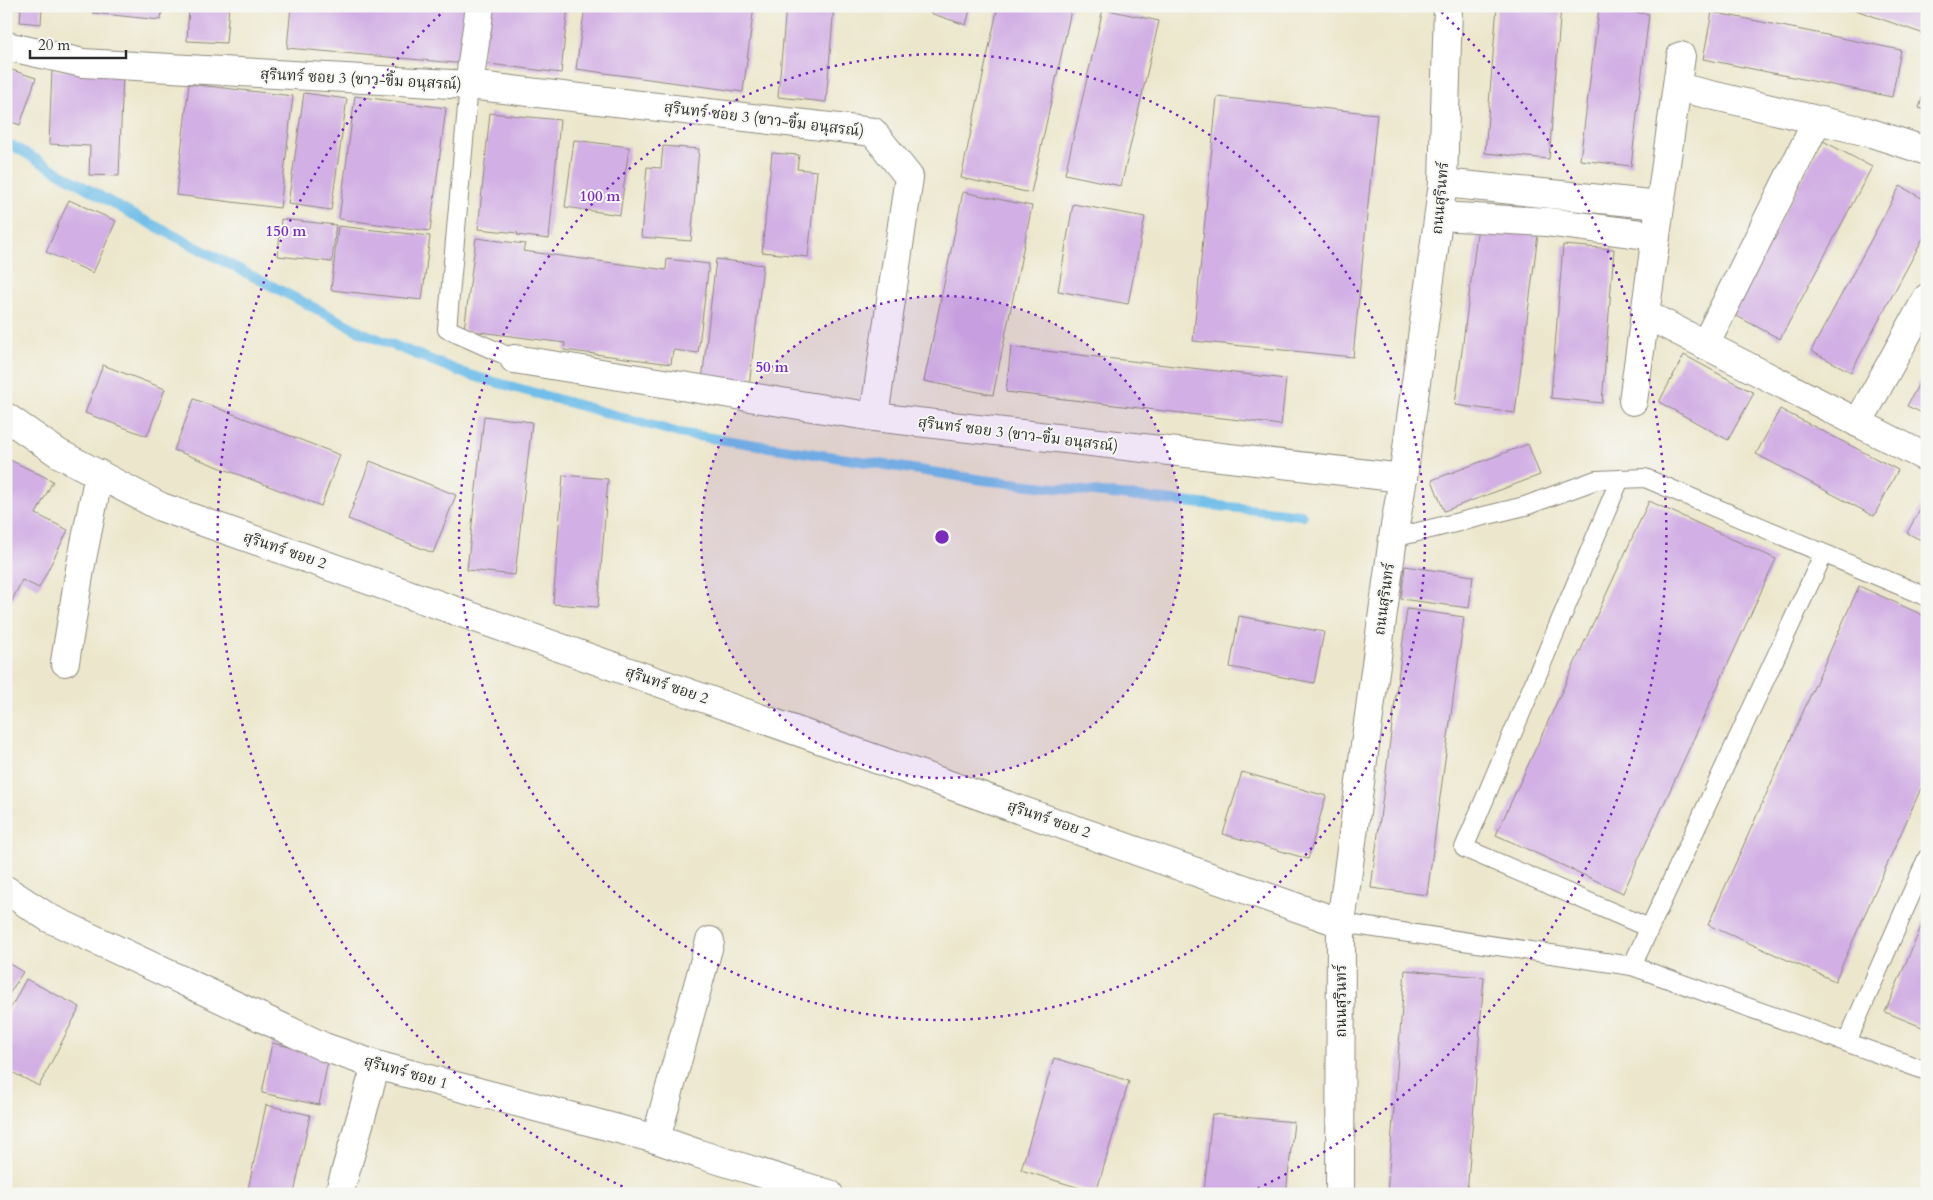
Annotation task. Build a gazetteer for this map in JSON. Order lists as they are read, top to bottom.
{
  "streets": {
    "street": [
      "สุรินทร์ ซอย 3 (ขาว-ขิ้ม อนุสรณ์)",
      "ถนนสุรินทร์",
      "สุรินทร์ ซอย 2",
      "สุรินทร์ ซอย 1"
    ]
  },
  "crossings": [
    ["สุรินทร์ ซอย 3 (ขาว-ขิ้ม อนุสรณ์)", "ถนนสุรินทร์"],
    ["ถนนสุรินทร์", "สุรินทร์ ซอย 2"]
  ],
  "scale_bar": "20 m",
  "rings": ["100 m", "150 m", "50 m"]
}
